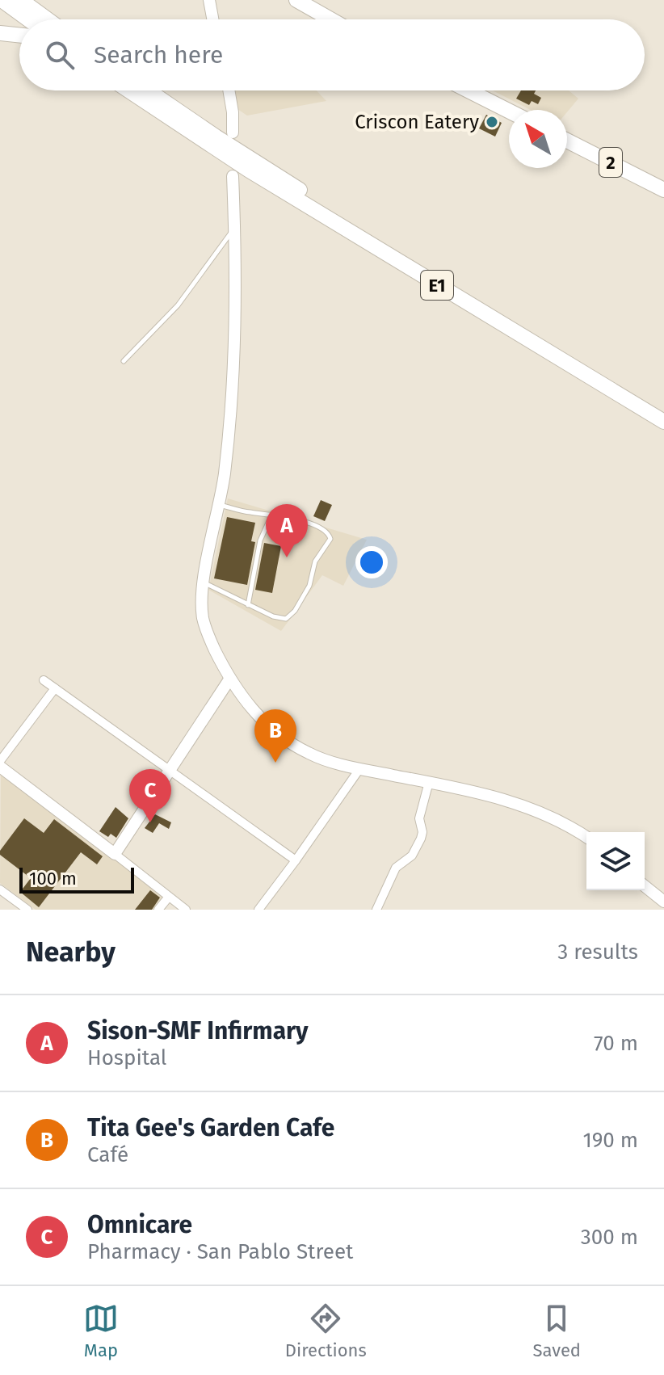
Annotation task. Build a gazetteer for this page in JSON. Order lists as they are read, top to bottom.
{
  "streets": {
    "highway": ["2", "E1"]
  },
  "places": ["Criscon Eatery"],
  "scale_bar": "100 m",
  "north": "top left",
  "page": {
    "search": "Search here",
    "pins": ["A", "B", "C"],
    "scale": "100 m",
    "heading": ["Nearby", "3 results"],
    "list": [
      {
        "mark": "A",
        "name": "Sison-SMF Infirmary",
        "note": "Hospital",
        "value": "70 m"
      },
      {
        "mark": "B",
        "name": "Tita Gee's Garden Cafe",
        "note": "Café",
        "value": "190 m"
      },
      {
        "mark": "C",
        "name": "Omnicare",
        "note": "Pharmacy · San Pablo Street",
        "value": "300 m"
      }
    ],
    "nav": ["Map", "Directions", "Saved"]
  }
}
